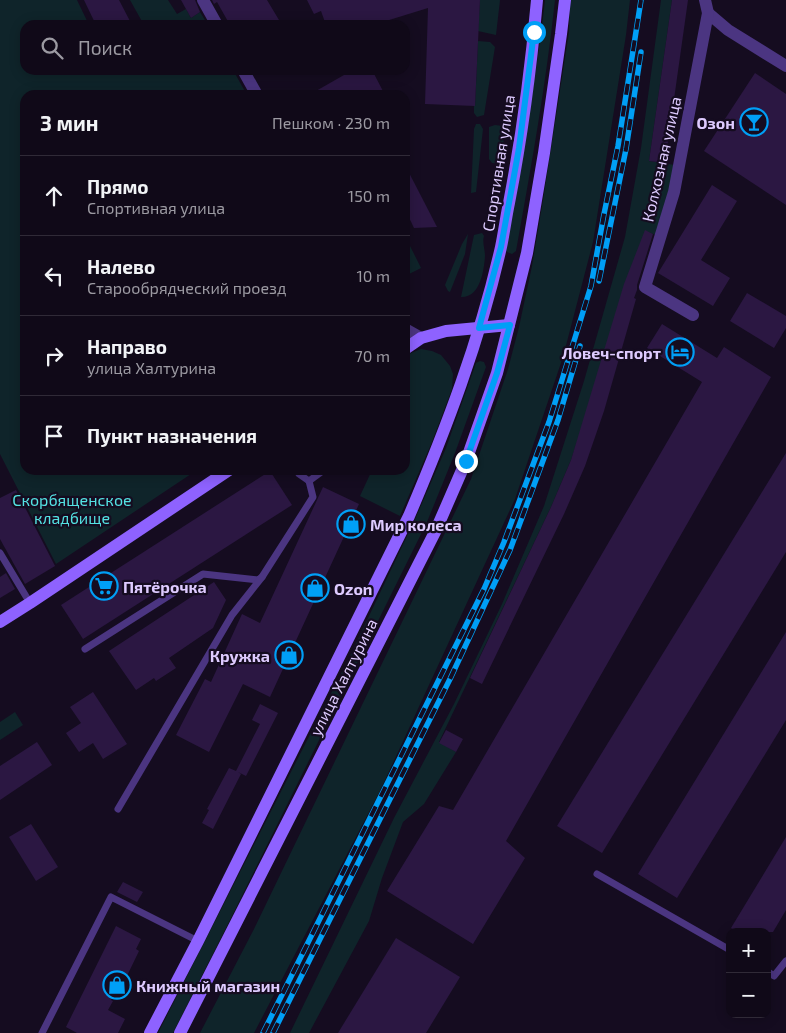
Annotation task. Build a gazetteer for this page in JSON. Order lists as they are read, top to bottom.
{
  "streets": {
    "main road": ["Спортивная улица", "улица Халтурина"],
    "street": ["Колхозная улица"]
  },
  "crossings": [
    ["Спортивная улица", "улица Халтурина"]
  ],
  "parks": ["Скорбященское кладбище"],
  "places": {
    "bar": ["Озон"],
    "hotel": ["Ловеч-спорт"],
    "shop": [
      "Мир колеса",
      "Ozon",
      "Кружка",
      "Книжный магазин"
    ],
    "supermarket": ["Пятёрочка"]
  },
  "page": {
    "search": "Поиск",
    "heading": ["3 мин", "Пешком · 230 m"],
    "list": [
      ["Прямо", "Спортивная улица", "150 m"],
      ["Налево", "Старообрядческий проезд", "10 m"],
      ["Направо", "улица Халтурина", "70 m"],
      "Пункт назначения"
    ],
    "map_buttons": ["+", "−"]
  }
}
